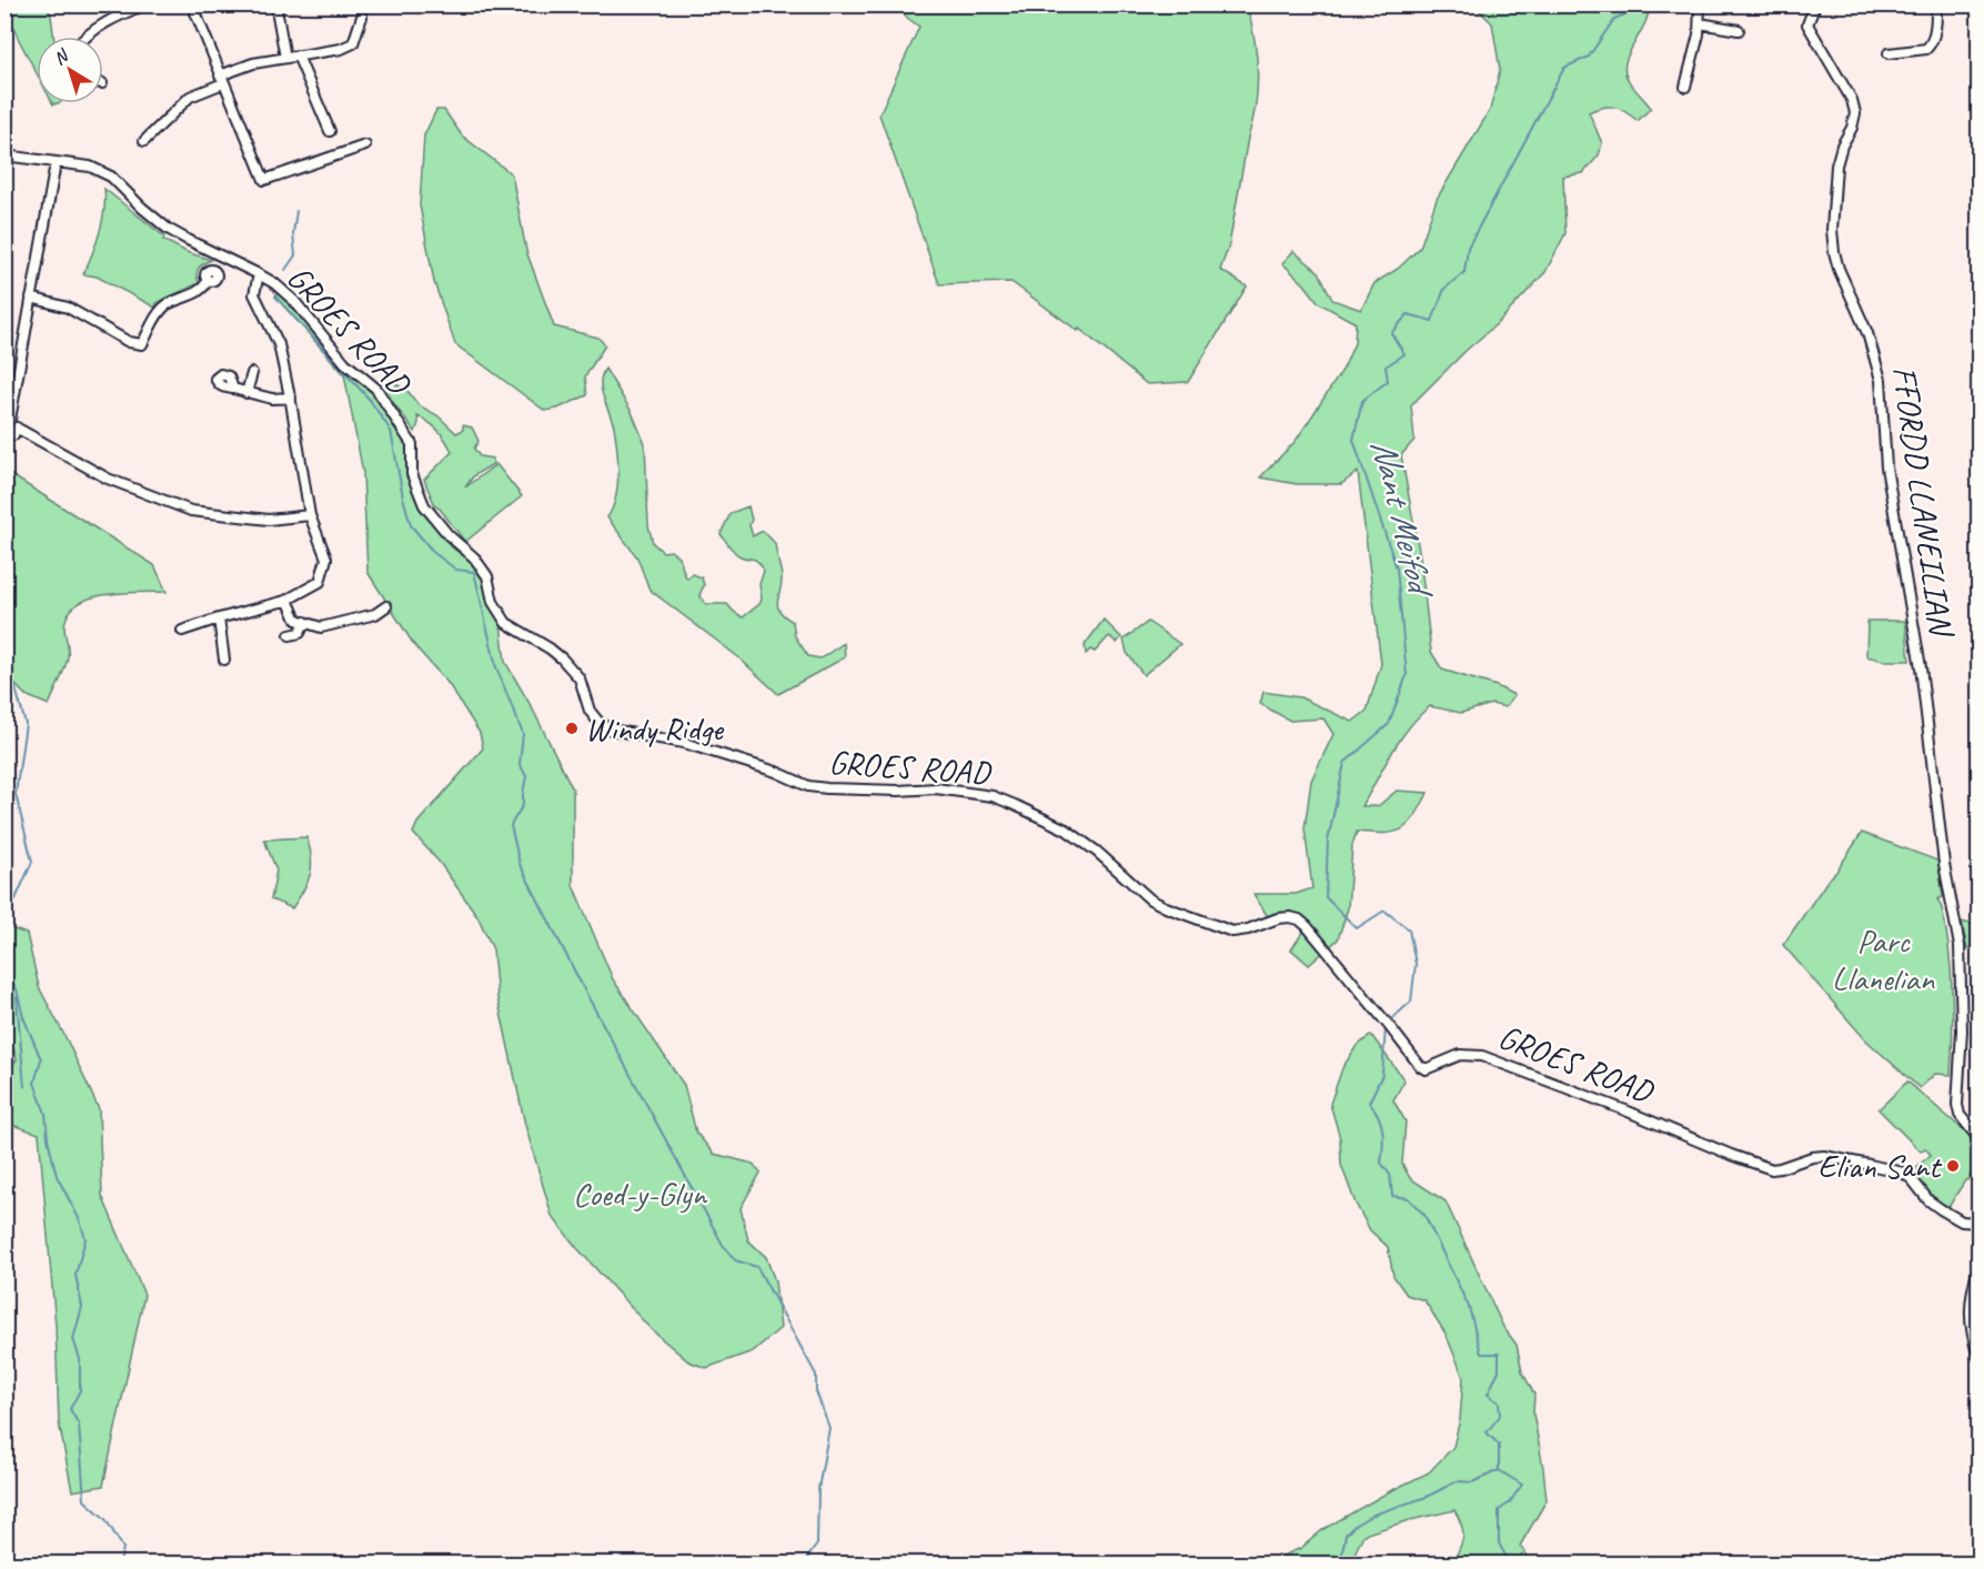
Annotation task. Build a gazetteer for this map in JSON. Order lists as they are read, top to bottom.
{
  "streets": {
    "street": ["GROES ROAD", "FFORDD LLANEILIAN"]
  },
  "water": ["Nant Meifod"],
  "parks": ["Parc Llanelian", "Coed-y-Glyn"],
  "places": ["Windy Ridge", "Elian Sant"],
  "north": "top left"
}
